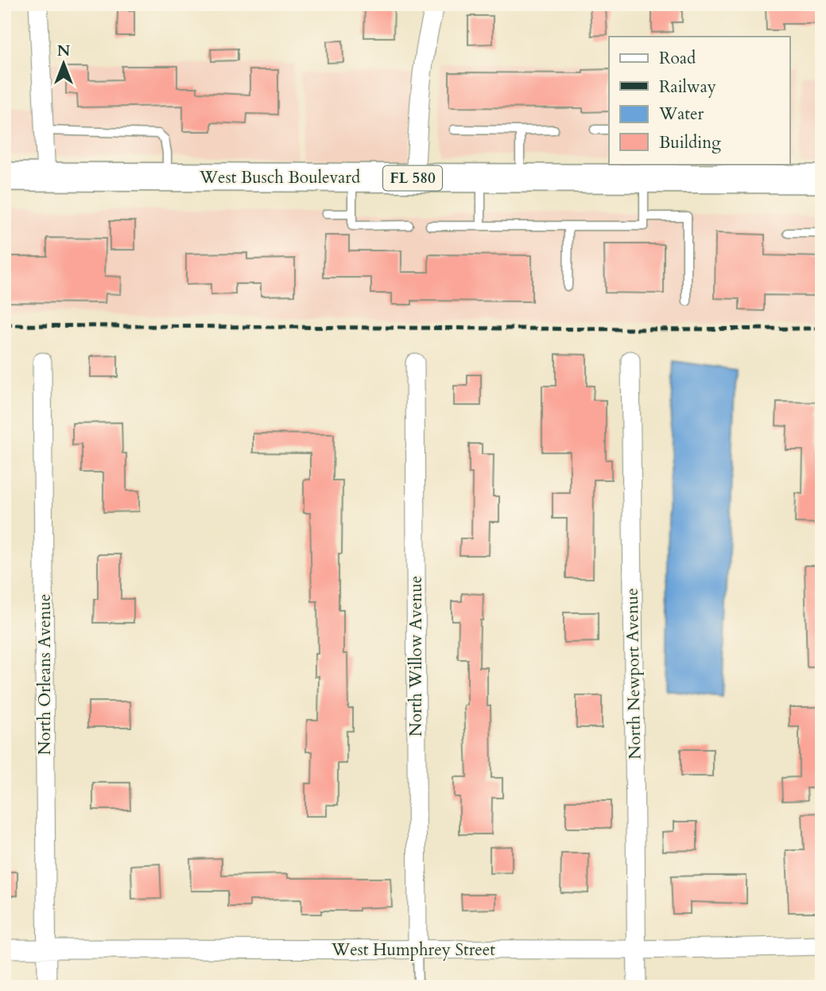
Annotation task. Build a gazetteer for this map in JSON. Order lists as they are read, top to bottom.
{
  "streets": {
    "main road": ["West Busch Boulevard", "FL 580"],
    "street": [
      "North Willow Avenue",
      "North Newport Avenue",
      "North Orleans Avenue",
      "West Humphrey Street"
    ]
  },
  "crossings": [
    ["North Willow Avenue", "West Humphrey Street"],
    ["North Newport Avenue", "West Humphrey Street"],
    ["North Orleans Avenue", "West Humphrey Street"]
  ],
  "legend": [
    "Road",
    "Railway",
    "Water",
    "Building"
  ],
  "north": "top"
}
